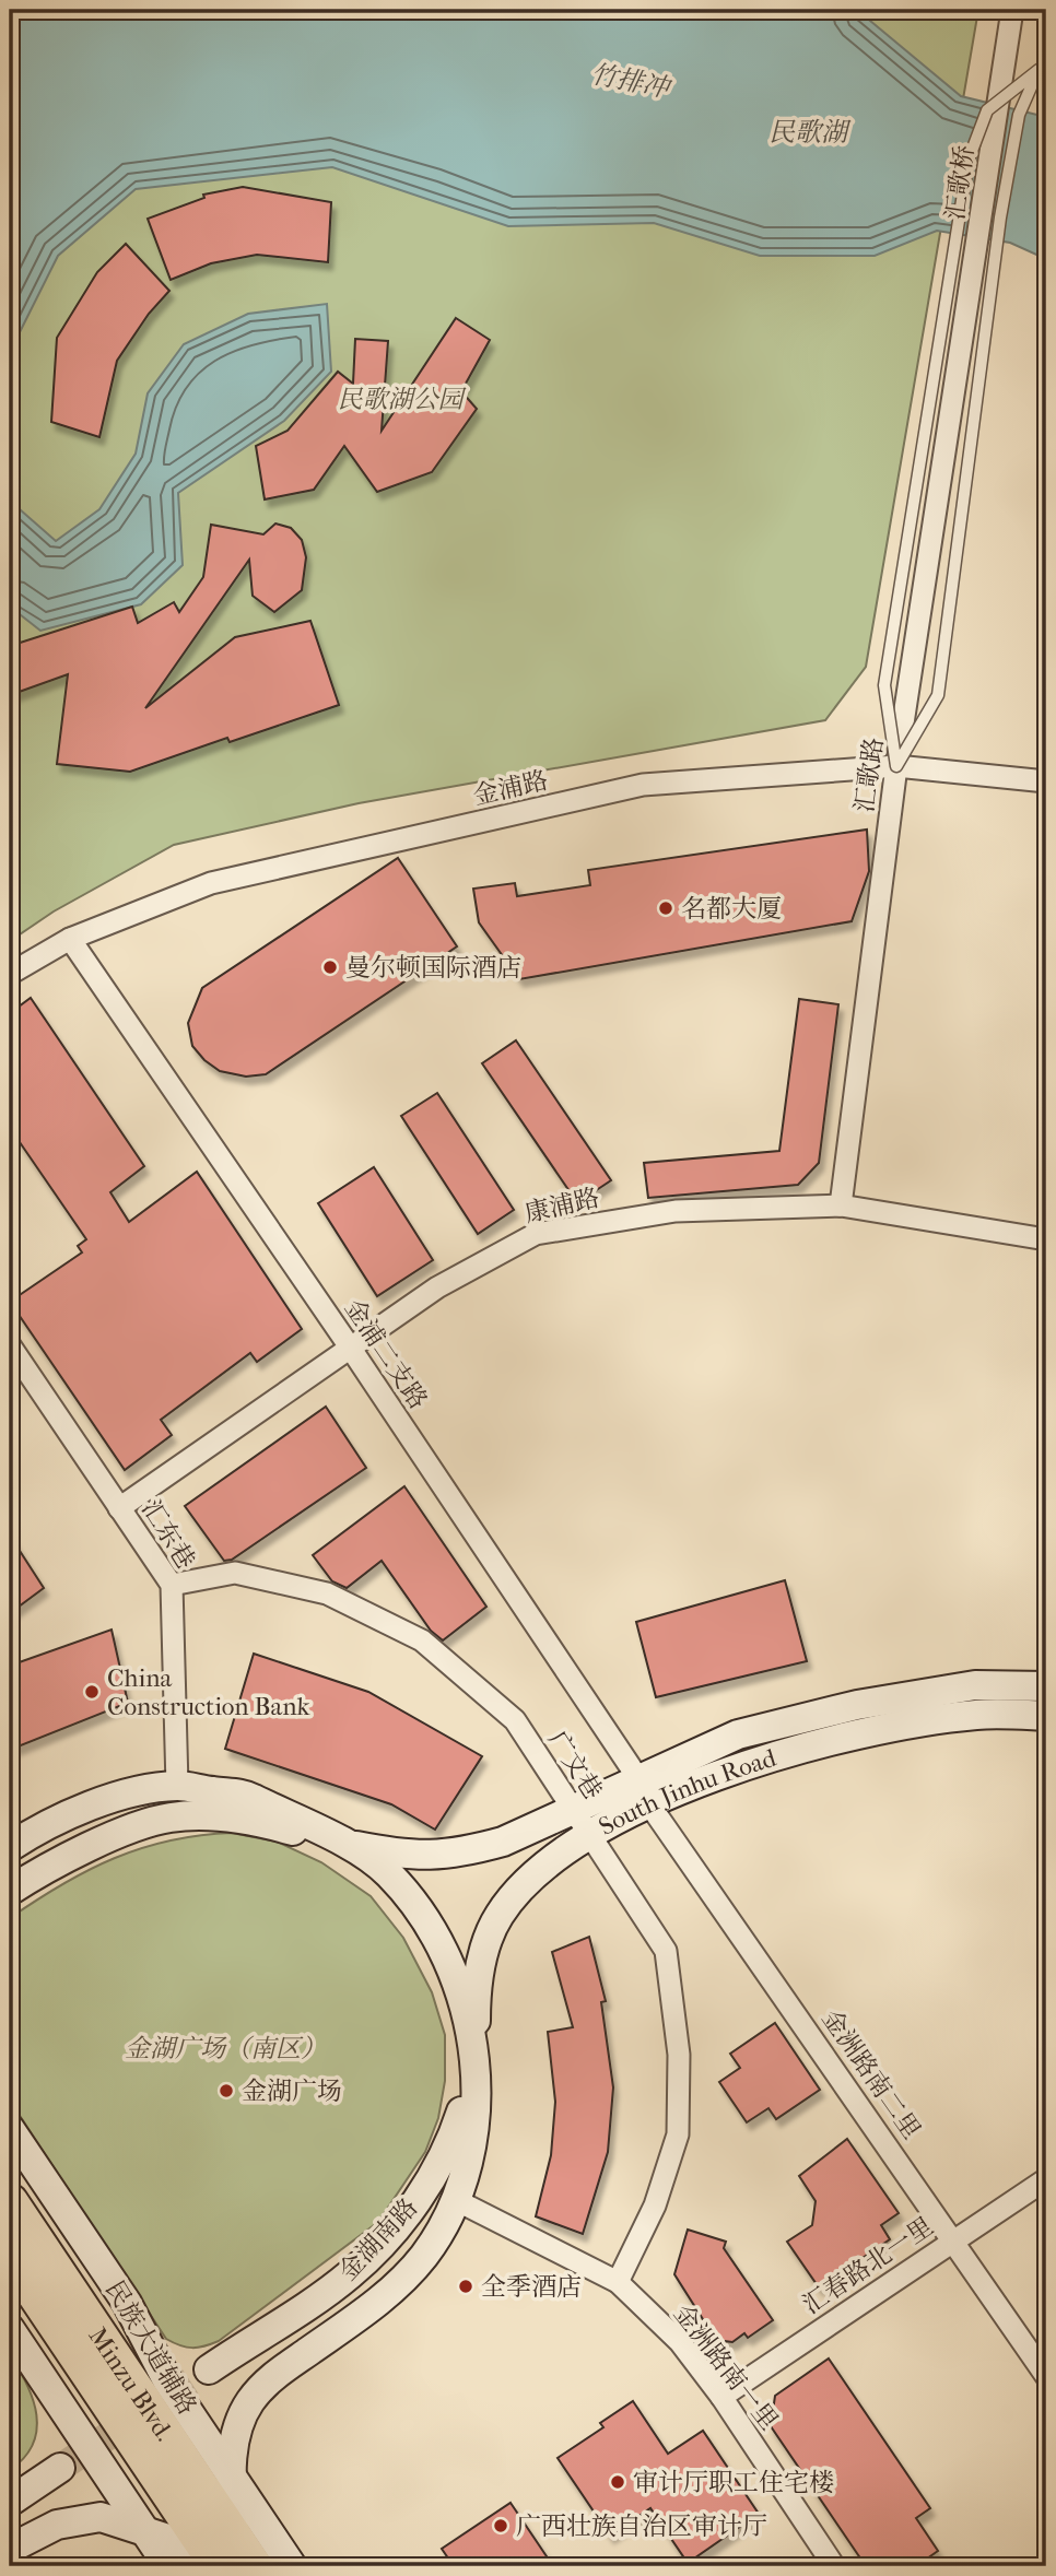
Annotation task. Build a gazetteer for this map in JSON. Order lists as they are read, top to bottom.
{
  "streets": {
    "highway": ["Minzu Blvd."],
    "main road": ["South Jinhu Road", "金湖南路", "民族大道辅路"],
    "street": [
      "汇歌桥",
      "汇歌路",
      "金浦路",
      "康浦路",
      "金浦二支路",
      "汇东巷",
      "广文巷",
      "金洲路南二里",
      "汇春路北一里",
      "金洲路南一里"
    ]
  },
  "crossings": [
    ["汇歌桥", "汇歌路"],
    ["汇歌路", "金浦路"],
    ["汇歌路", "康浦路"],
    ["金浦路", "金浦二支路"],
    ["康浦路", "金浦二支路"],
    ["康浦路", "汇东巷"],
    ["金浦二支路", "South Jinhu Road"],
    ["金浦二支路", "金洲路南二里"],
    ["汇东巷", "广文巷"],
    ["广文巷", "South Jinhu Road"],
    ["广文巷", "金洲路南一里"],
    ["South Jinhu Road", "金洲路南二里"],
    ["South Jinhu Road", "金湖南路"],
    ["金洲路南二里", "汇春路北一里"],
    ["汇春路北一里", "金洲路南一里"]
  ],
  "water": ["竹排冲", "民歌湖"],
  "parks": ["民歌湖公园", "金湖广场（南区）"],
  "places": [
    "名都大厦",
    "曼尔顿国际酒店",
    "China Construction Bank",
    "金湖广场",
    "全季酒店",
    "审计厅职工住宅楼",
    "广西壮族自治区审计厅"
  ]
}
